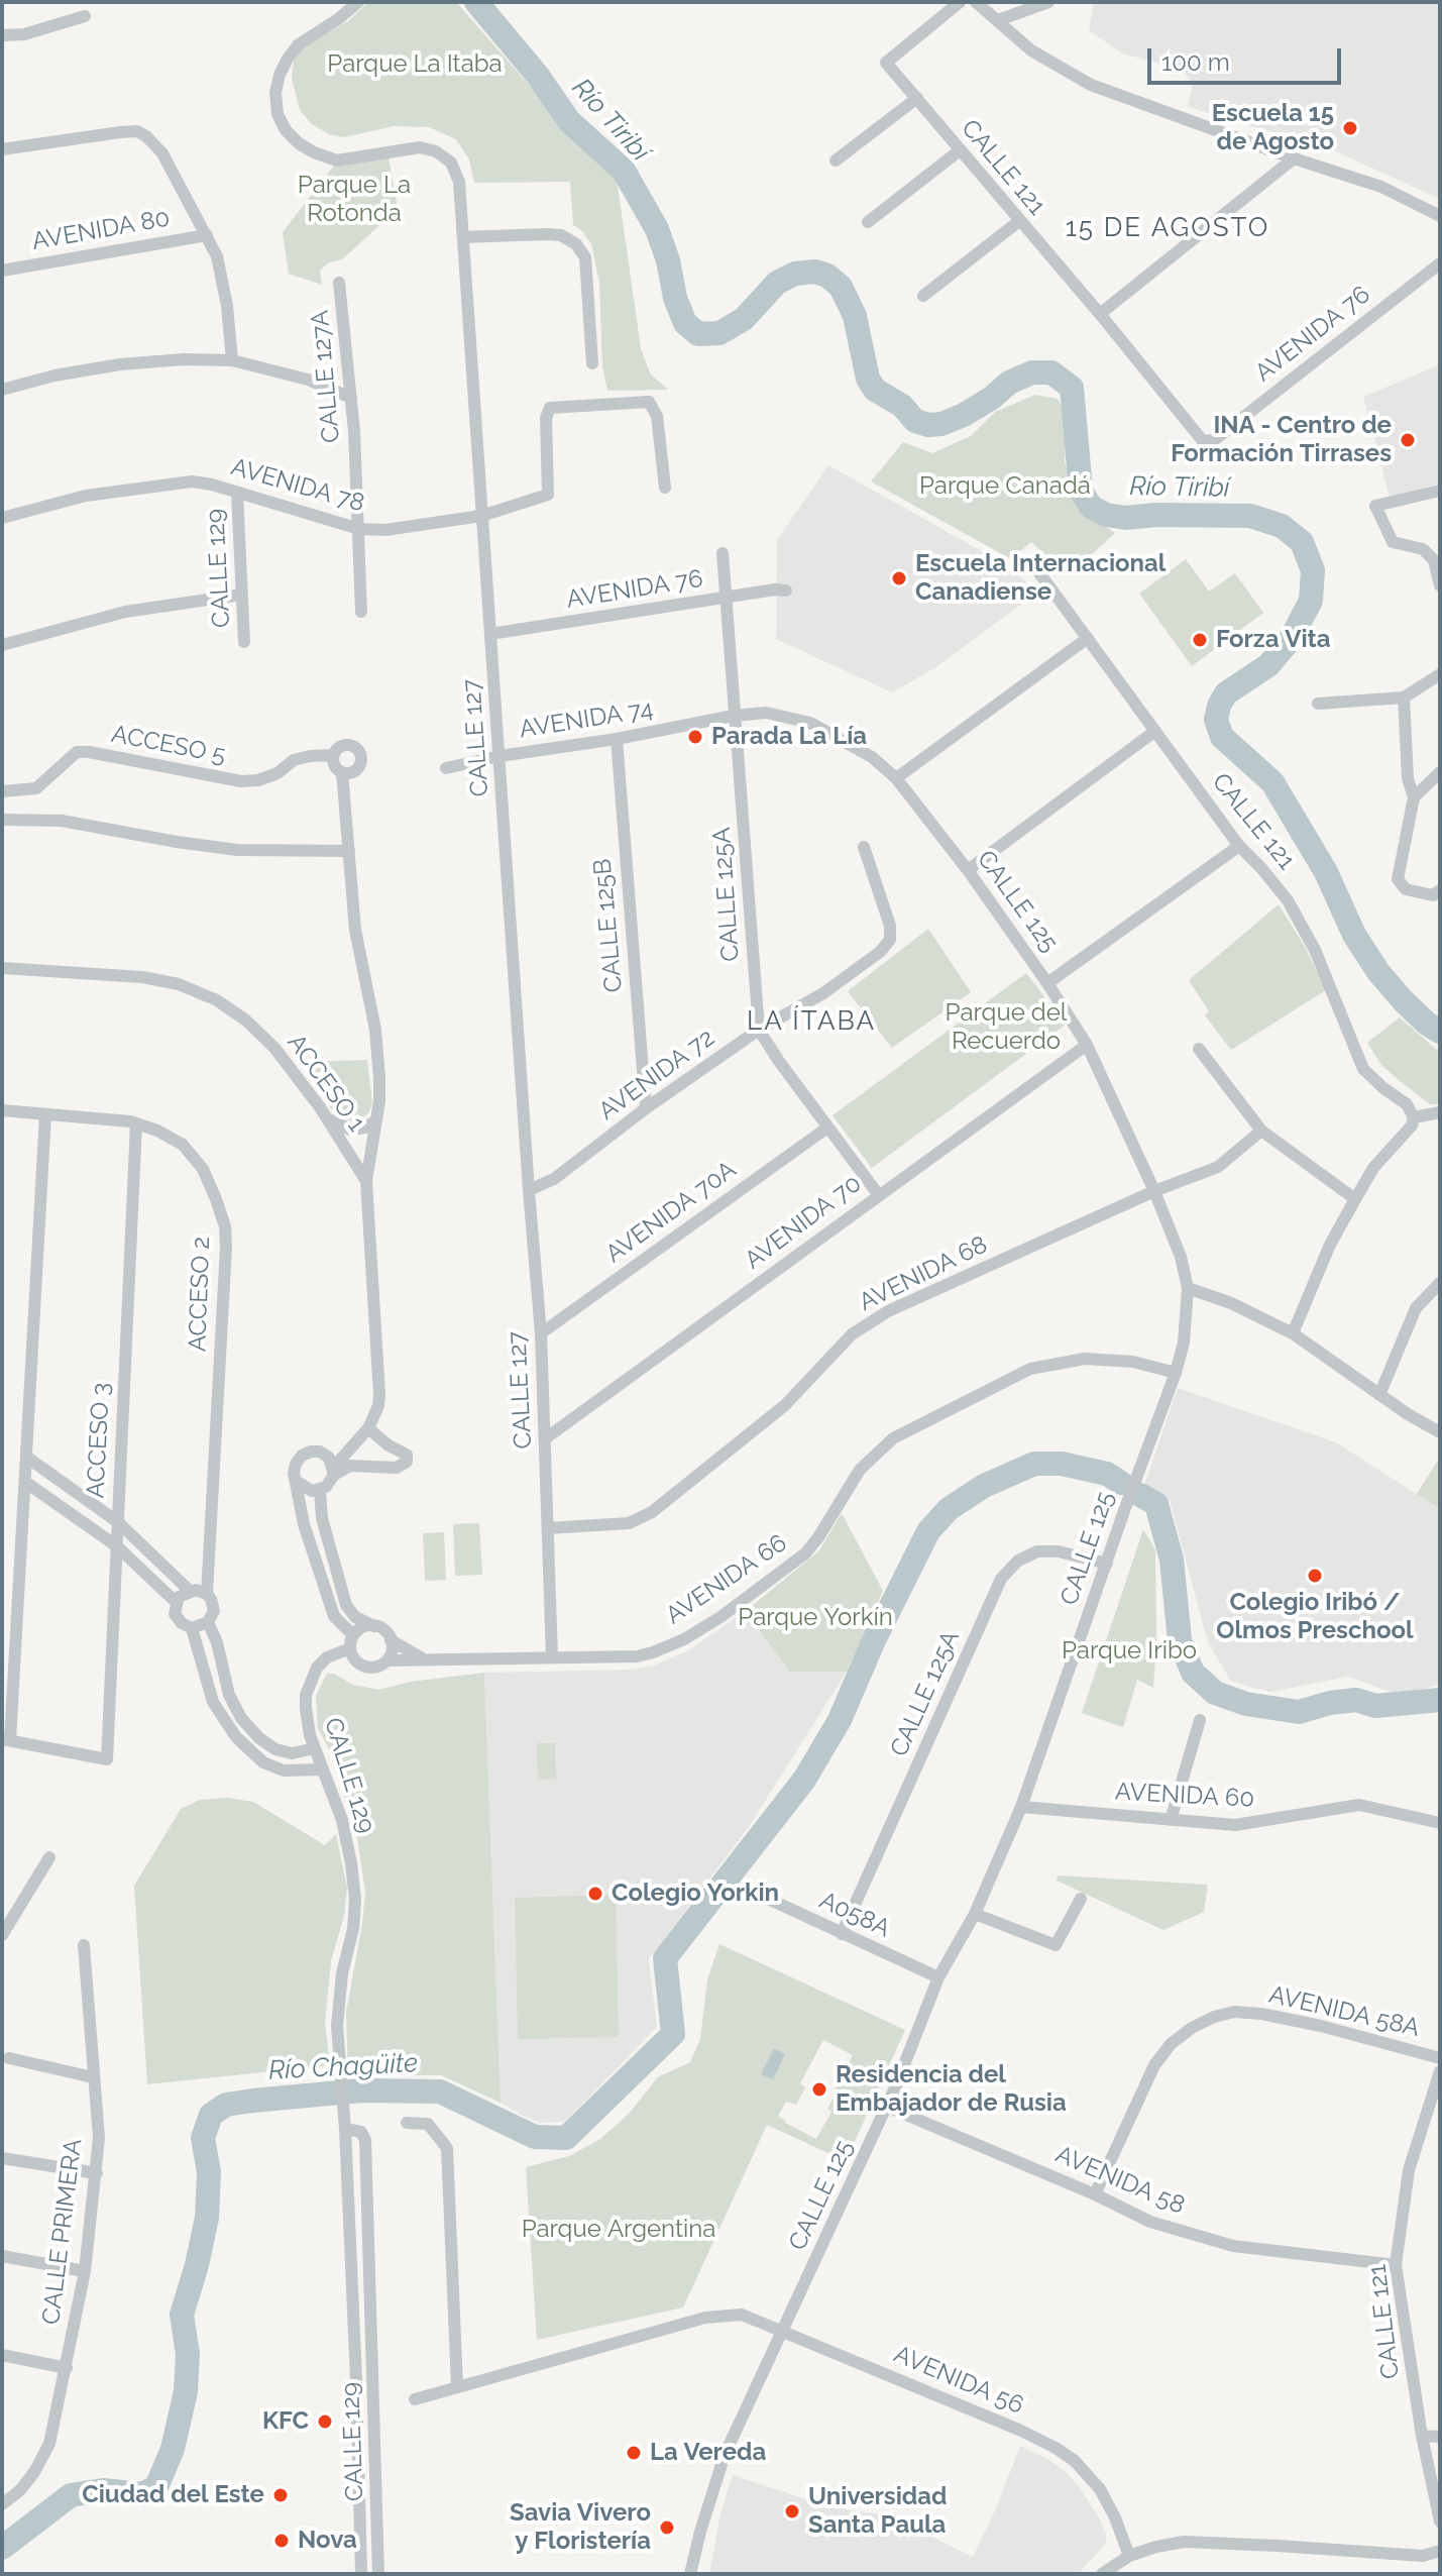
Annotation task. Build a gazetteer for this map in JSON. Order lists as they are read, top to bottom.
{
  "streets": {
    "street": [
      "CALLE 121",
      "AVENIDA 80",
      "AVENIDA 76",
      "CALLE 127A",
      "AVENIDA 78",
      "CALLE 129",
      "AVENIDA 74",
      "CALLE 127",
      "ACCESO 5",
      "CALLE 125A",
      "CALLE 125",
      "CALLE 125B",
      "AVENIDA 72",
      "ACCESO 1",
      "AVENIDA 70A",
      "AVENIDA 70",
      "AVENIDA 68",
      "ACCESO 2",
      "ACCESO 3",
      "AVENIDA 66",
      "AVENIDA 60",
      "A058A",
      "AVENIDA 58A",
      "AVENIDA 58",
      "CALLE PRIMERA",
      "AVENIDA 56"
    ]
  },
  "crossings": [
    ["CALLE 121", "AVENIDA 76"],
    ["CALLE 121", "AVENIDA 58"],
    ["AVENIDA 76", "CALLE 127"],
    ["AVENIDA 76", "CALLE 125A"],
    ["CALLE 127A", "AVENIDA 78"],
    ["AVENIDA 78", "CALLE 129"],
    ["AVENIDA 78", "CALLE 127"],
    ["CALLE 129", "AVENIDA 66"],
    ["AVENIDA 74", "CALLE 127"],
    ["AVENIDA 74", "CALLE 125A"],
    ["AVENIDA 74", "CALLE 125"],
    ["AVENIDA 74", "CALLE 125B"],
    ["CALLE 127", "AVENIDA 72"],
    ["CALLE 127", "AVENIDA 70A"],
    ["CALLE 127", "AVENIDA 70"],
    ["CALLE 127", "AVENIDA 68"],
    ["CALLE 127", "AVENIDA 66"],
    ["CALLE 125A", "CALLE 125"],
    ["CALLE 125A", "AVENIDA 72"],
    ["CALLE 125A", "A058A"],
    ["CALLE 125", "AVENIDA 70"],
    ["CALLE 125", "AVENIDA 68"],
    ["CALLE 125", "AVENIDA 66"],
    ["CALLE 125", "AVENIDA 60"],
    ["CALLE 125", "A058A"],
    ["CALLE 125", "AVENIDA 58"],
    ["CALLE 125", "AVENIDA 56"],
    ["CALLE 125B", "AVENIDA 72"],
    ["ACCESO 2", "ACCESO 3"],
    ["AVENIDA 58A", "AVENIDA 58"]
  ],
  "districts": ["15 DE AGOSTO", "LA ÍTABA"],
  "water": ["Río Tiribí", "Río Chagüite"],
  "parks": [
    "Parque La Itaba",
    "Parque La Rotonda",
    "Parque Canadá",
    "Parque del Recuerdo",
    "Parque Yorkín",
    "Parque Iribo",
    "Parque Argentina"
  ],
  "places": [
    "Escuela 15 de Agosto",
    "INA - Centro de Formación Tirrases",
    "Escuela Internacional Canadiense",
    "Forza Vita",
    "Parada La Lía",
    "Colegio Iribó / Olmos Preschool",
    "Colegio Yorkin",
    "Residencia del Embajador de Rusia",
    "KFC",
    "La Vereda",
    "Ciudad del Este",
    "Universidad Santa Paula",
    "Savia Vivero y Floristería",
    "Nova"
  ],
  "scale_bar": "100 m"
}
